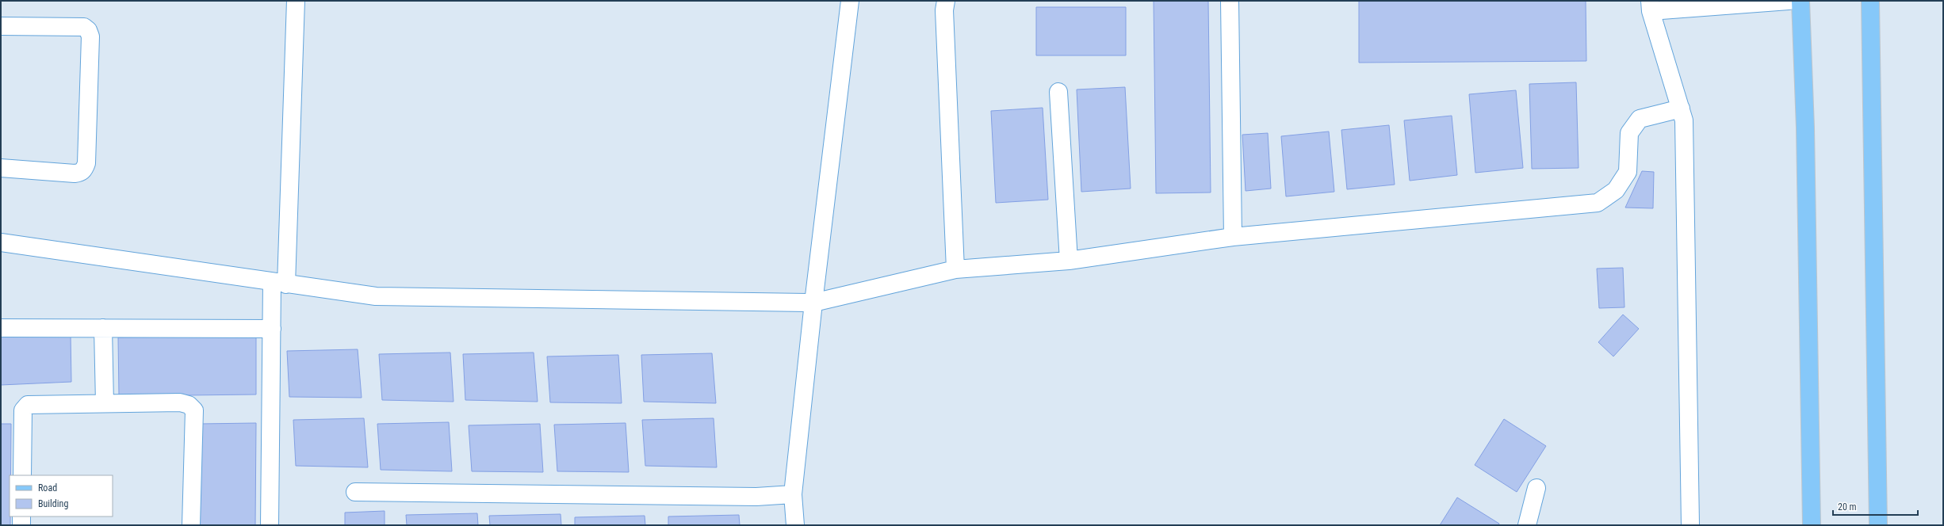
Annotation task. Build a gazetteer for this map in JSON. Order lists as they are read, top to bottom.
{
  "legend": ["Road", "Building"],
  "scale_bar": "20 m"
}
